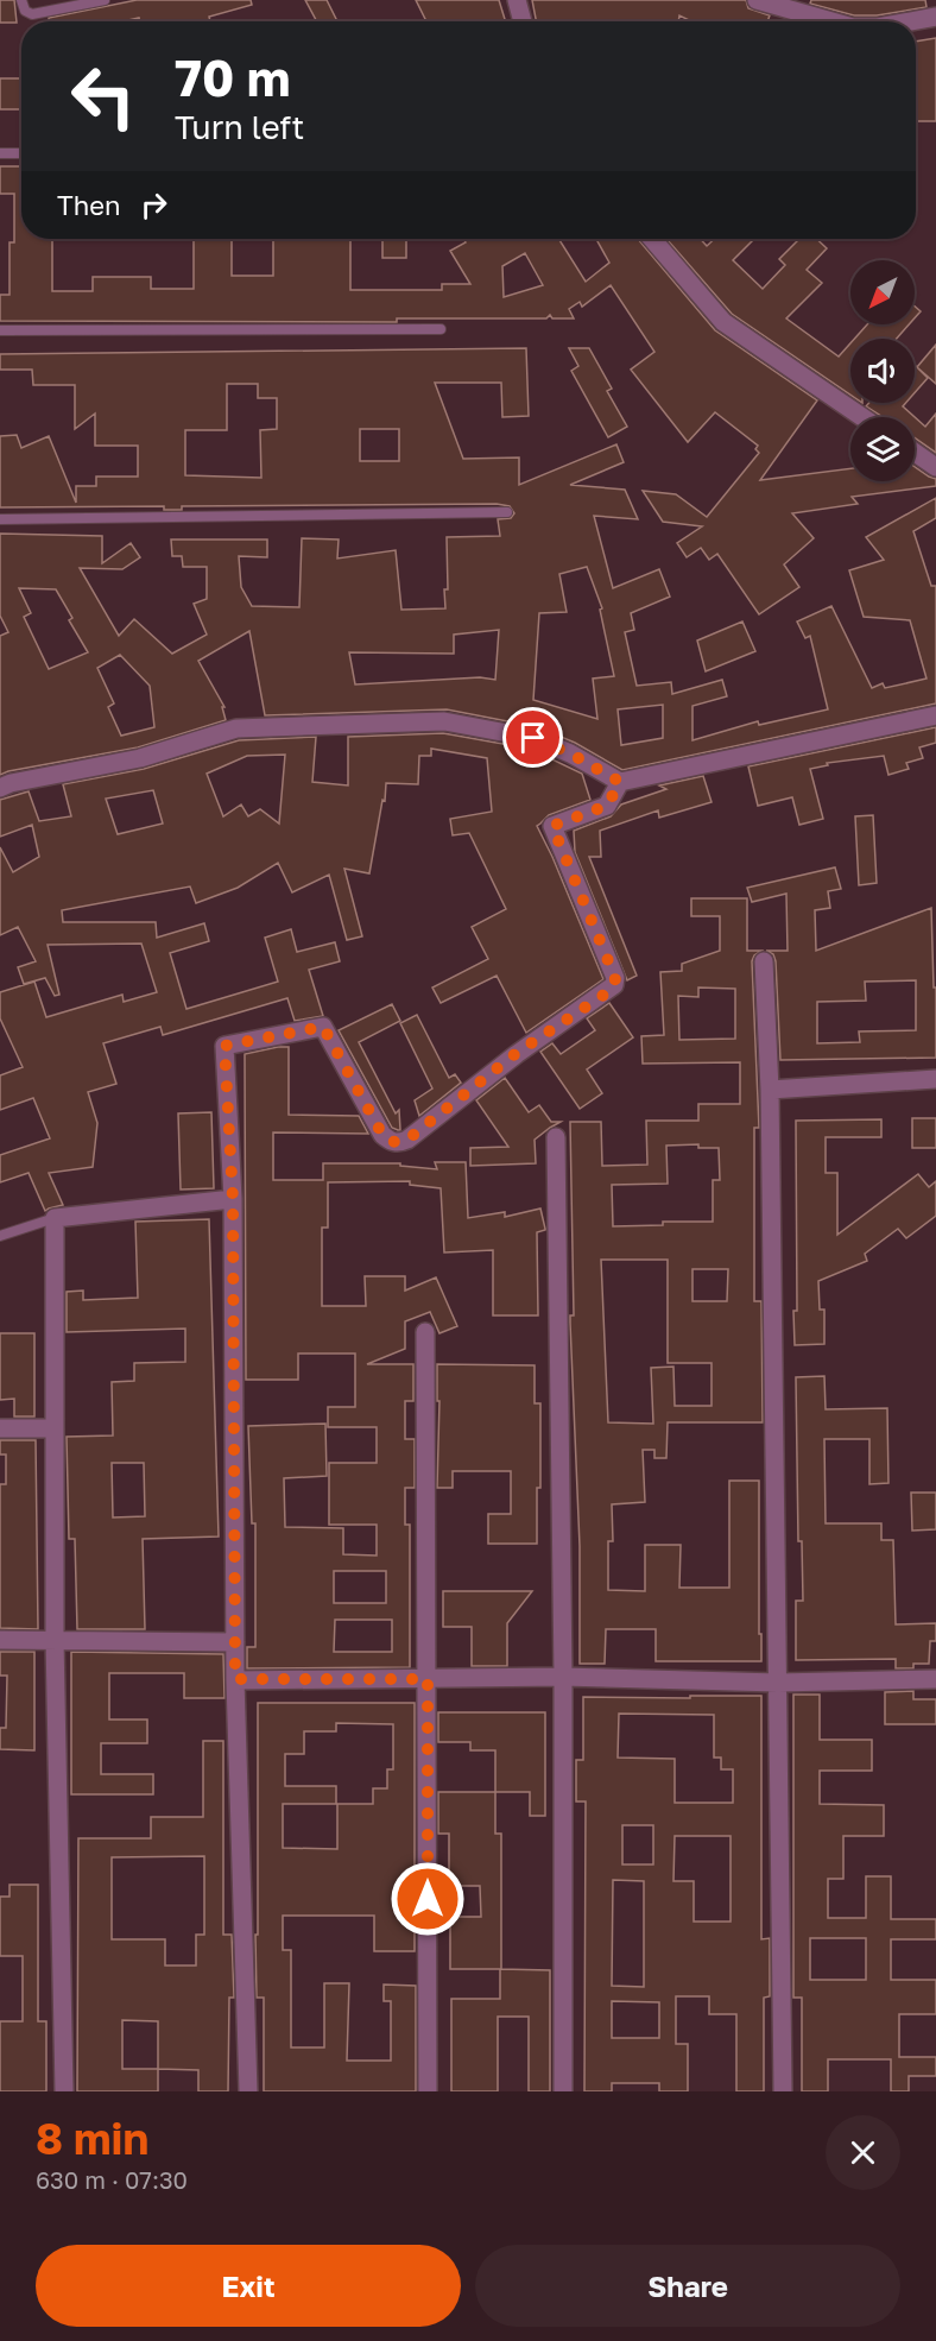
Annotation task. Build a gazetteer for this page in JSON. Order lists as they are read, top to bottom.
{
  "north": "bottom left",
  "page": {
    "turn": ["70 m", "Turn left"],
    "then": "Then",
    "heading": ["8 min", "630 m · 07:30"],
    "buttons": ["Exit", "Share"]
  }
}
